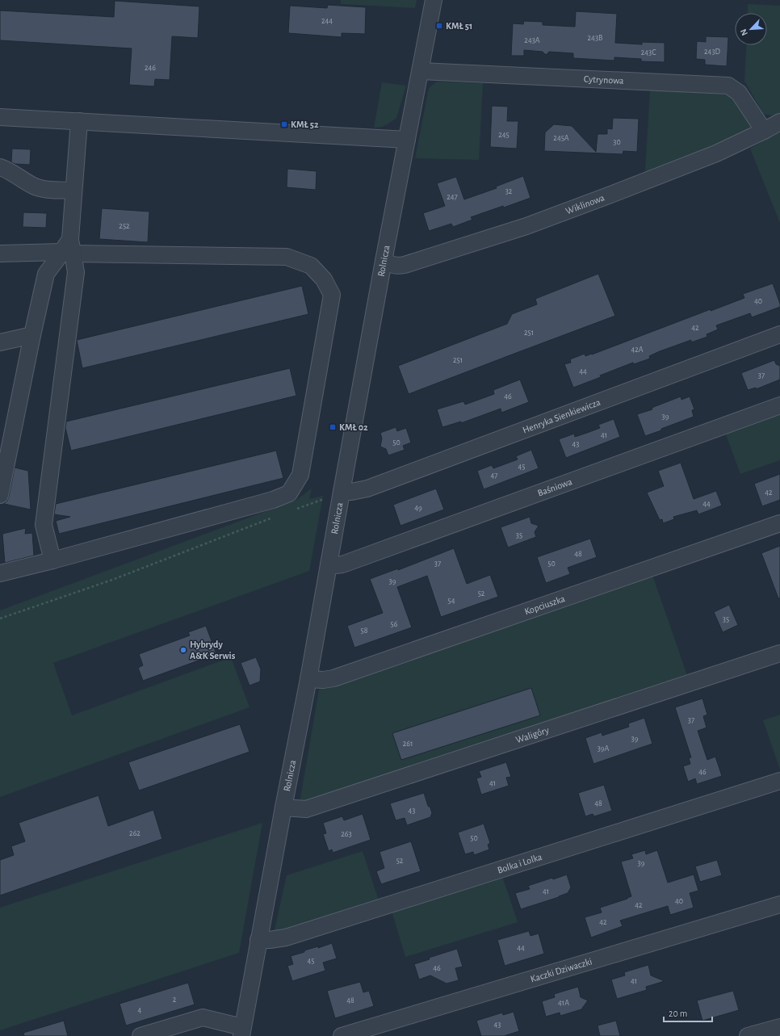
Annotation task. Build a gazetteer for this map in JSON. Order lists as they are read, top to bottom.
{
  "streets": {
    "street": [
      "Cytrynowa",
      "Wiklinowa",
      "Rolnicza",
      "Henryka Sienkiewicza",
      "Baśniowa",
      "Kopciuszka",
      "Waligóry",
      "Bolka i Lolka",
      "Kaczki Dziwaczki"
    ]
  },
  "crossings": [
    ["Cytrynowa", "Wiklinowa"],
    ["Cytrynowa", "Rolnicza"],
    ["Wiklinowa", "Rolnicza"],
    ["Rolnicza", "Henryka Sienkiewicza"],
    ["Rolnicza", "Baśniowa"],
    ["Rolnicza", "Kopciuszka"],
    ["Rolnicza", "Waligóry"],
    ["Rolnicza", "Bolka i Lolka"]
  ],
  "places": {
    "transit": ["KMŁ 51", "KMŁ 52", "KMŁ 02"],
    "other": ["Hybrydy A&K Serwis"]
  },
  "house_numbers": [
    "244",
    "243B",
    "243A",
    "243D",
    "243C",
    "246",
    "245",
    "245A",
    "30",
    "32",
    "247",
    "252",
    "40",
    "42",
    "251",
    "42A",
    "251",
    "44",
    "37",
    "46",
    "39",
    "41",
    "50",
    "43",
    "45",
    "47",
    "42",
    "44",
    "49",
    "35",
    "48",
    "37",
    "50",
    "39",
    "52",
    "54",
    "35",
    "56",
    "58",
    "37",
    "39",
    "261",
    "39A",
    "46",
    "41",
    "48",
    "43",
    "262",
    "263",
    "50",
    "52",
    "39",
    "41",
    "40",
    "42",
    "42",
    "44",
    "45",
    "46",
    "41",
    "2",
    "48",
    "41A",
    "4",
    "43"
  ],
  "scale_bar": "20 m",
  "north": "bottom left"
}
